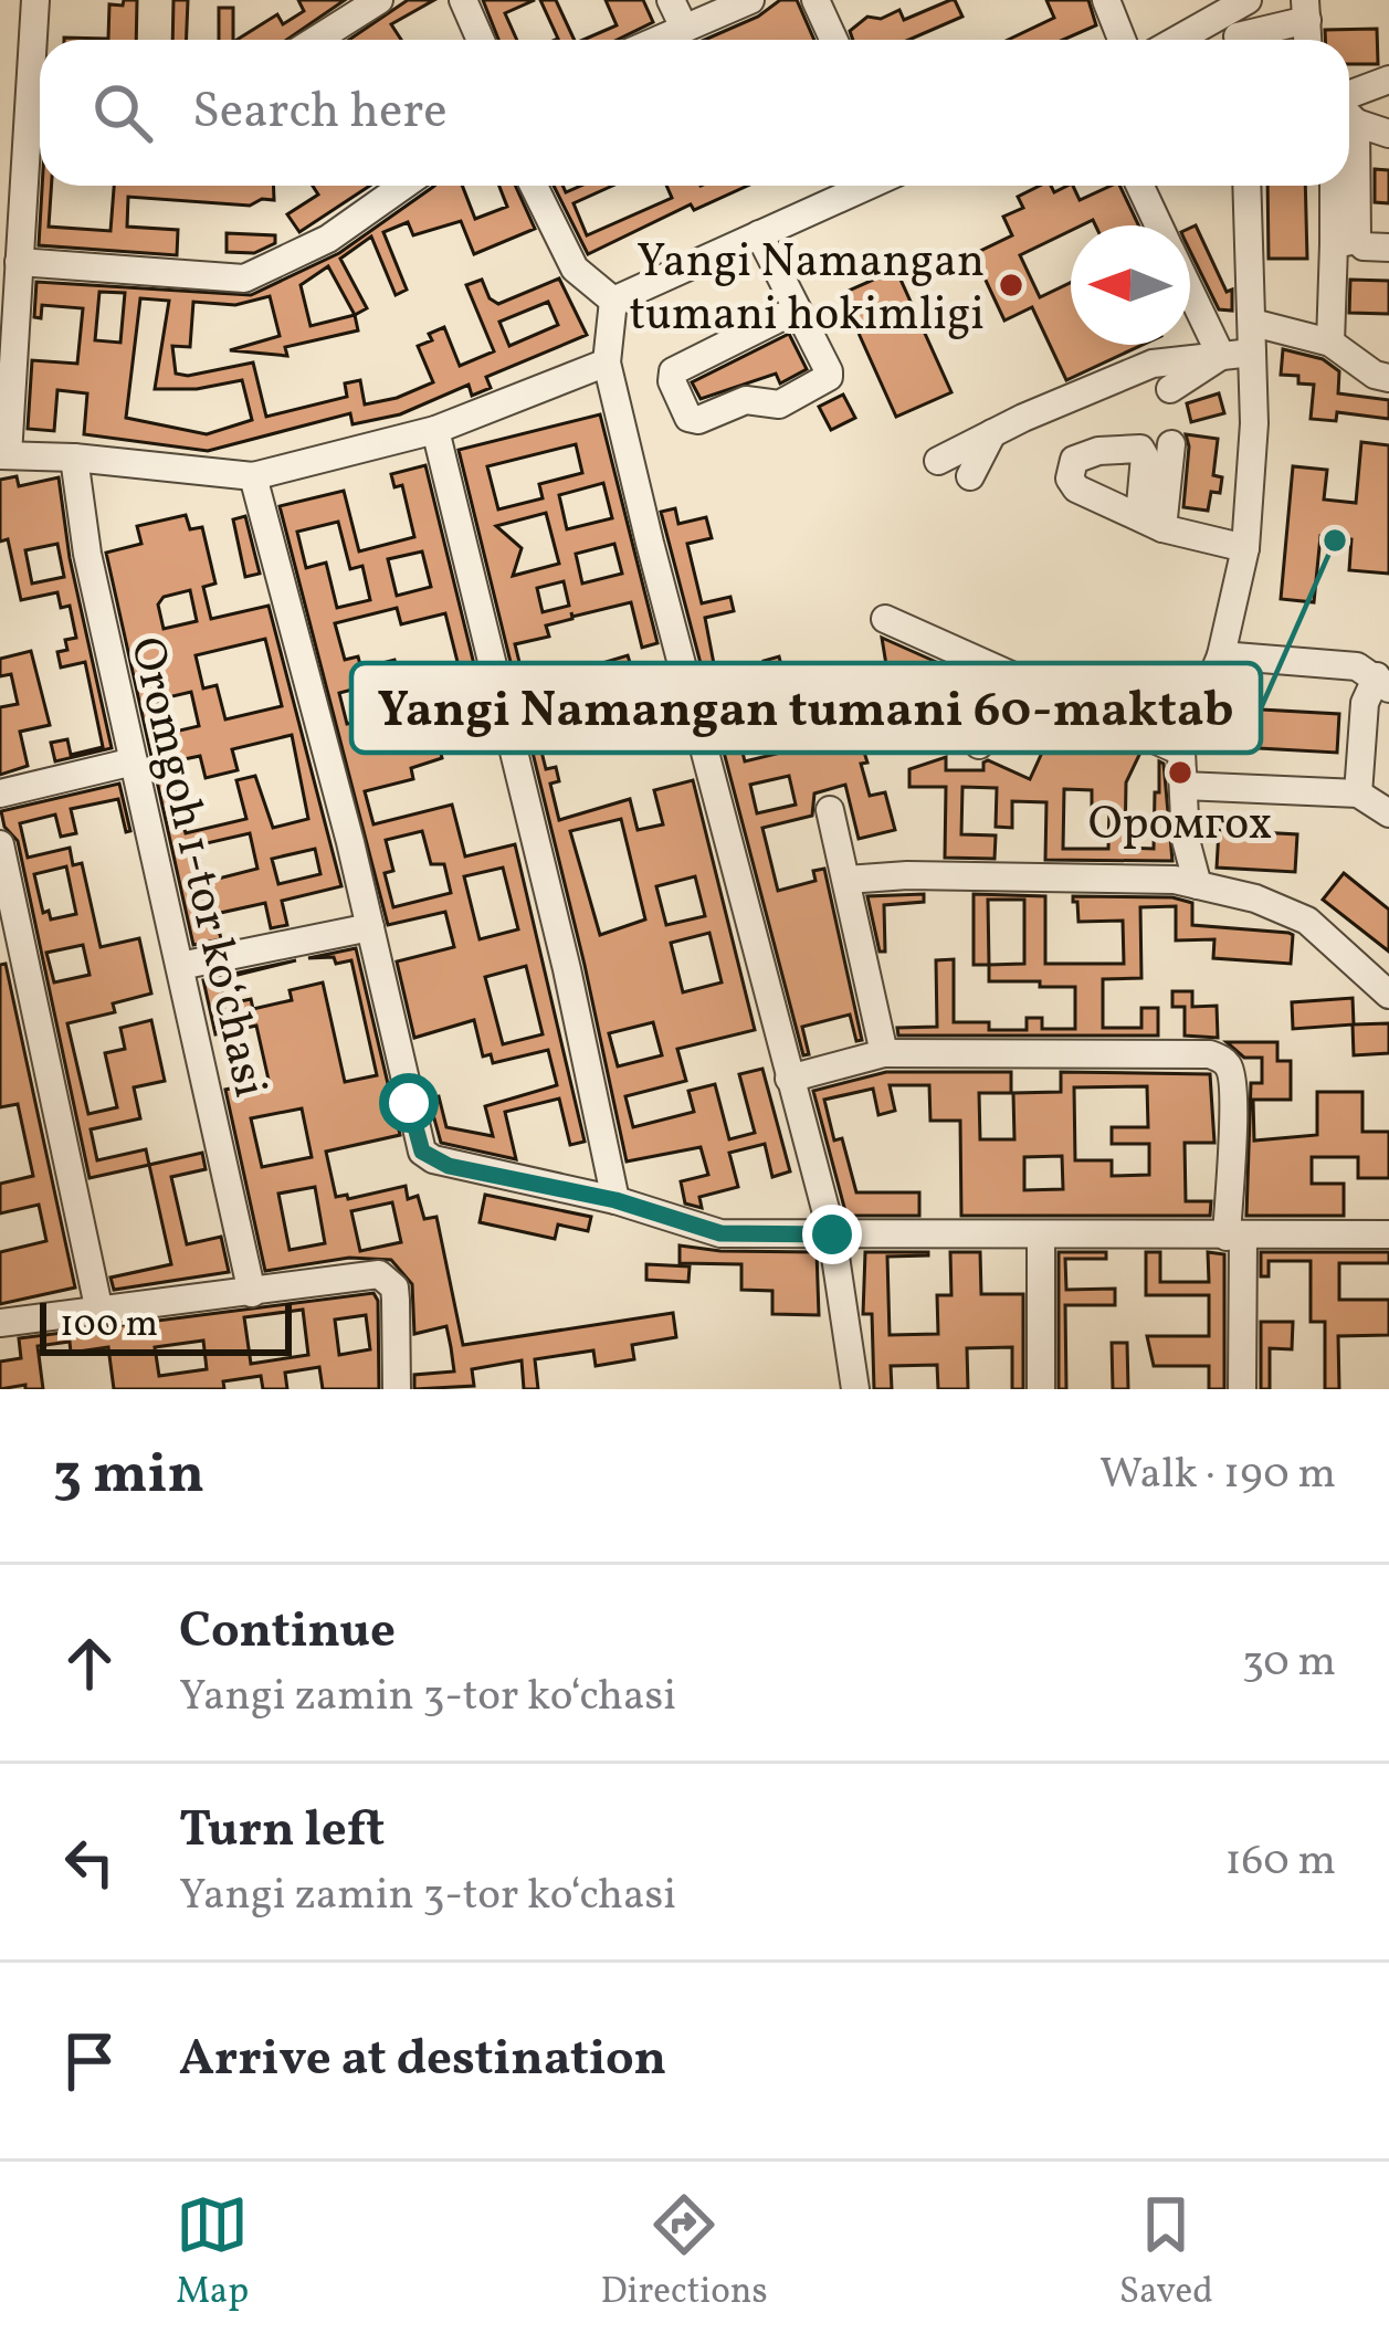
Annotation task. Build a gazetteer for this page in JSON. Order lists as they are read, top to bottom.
{
  "streets": {
    "street": ["Oromgoh 1-tor koʻchasi"]
  },
  "places": ["Yangi Namangan tumani hokimligi", "Yangi Namangan tumani 60-maktab", "Оромгох"],
  "scale_bar": "100 m",
  "north": "left",
  "page": {
    "search": "Search here",
    "scale": "100 m",
    "heading": ["3 min", "Walk · 190 m"],
    "list": [
      ["Continue", "Yangi zamin 3-tor koʻchasi", "30 m"],
      ["Turn left", "Yangi zamin 3-tor koʻchasi", "160 m"],
      "Arrive at destination"
    ],
    "nav": ["Map", "Directions", "Saved"]
  }
}
